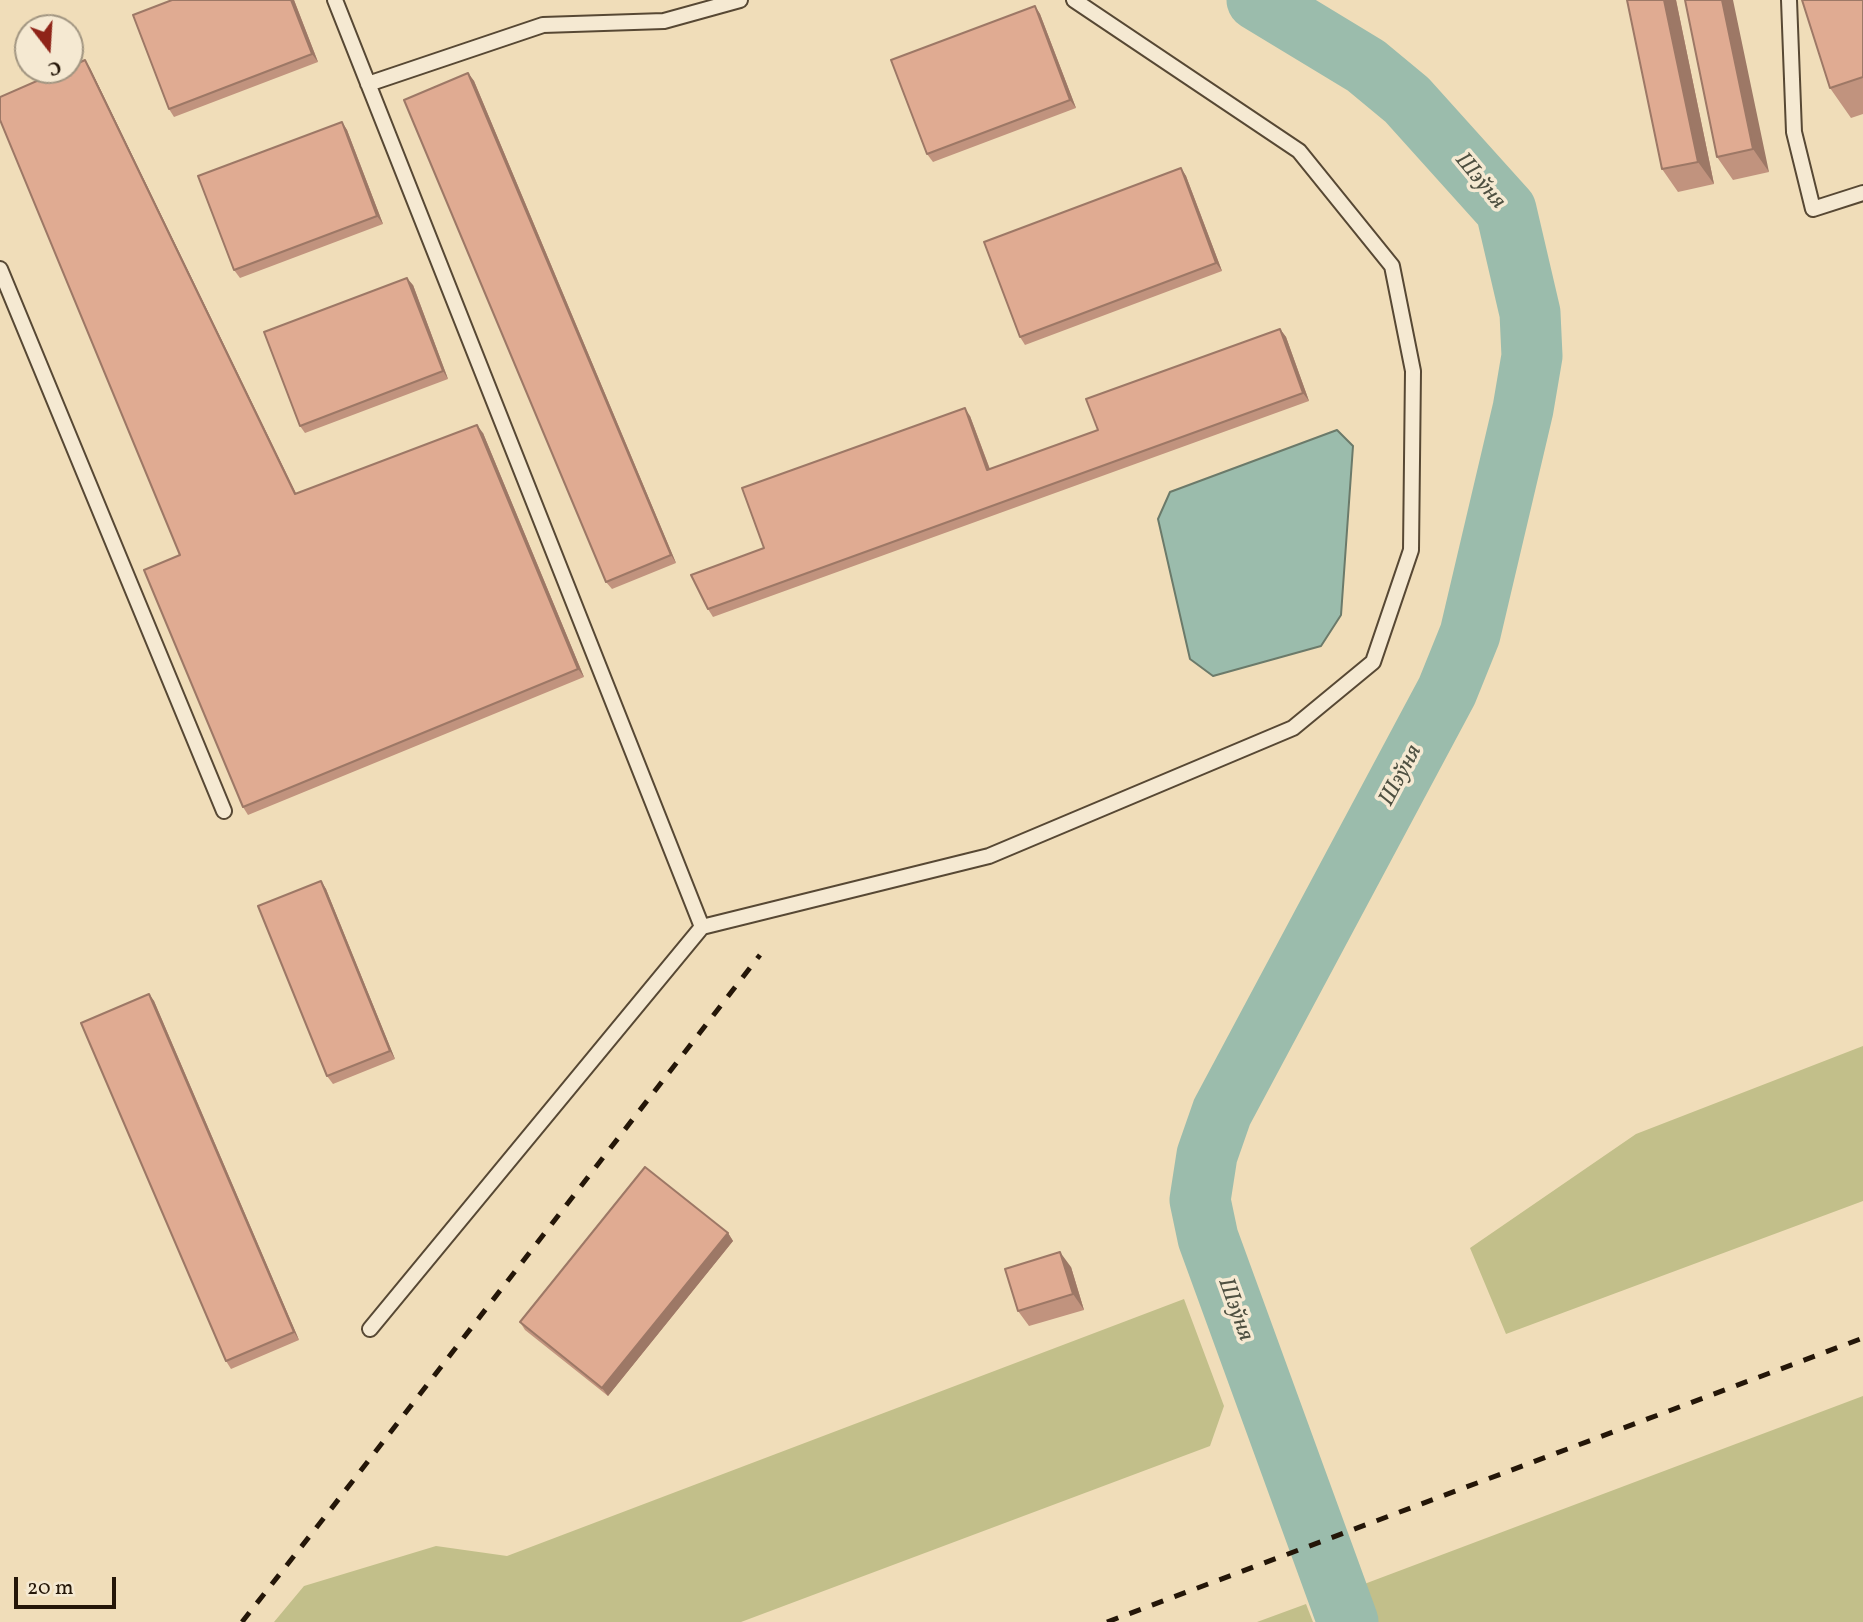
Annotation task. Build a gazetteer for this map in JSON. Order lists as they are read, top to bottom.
{
  "water": ["Шэўня"],
  "scale_bar": "20 m",
  "north": "bottom"
}
